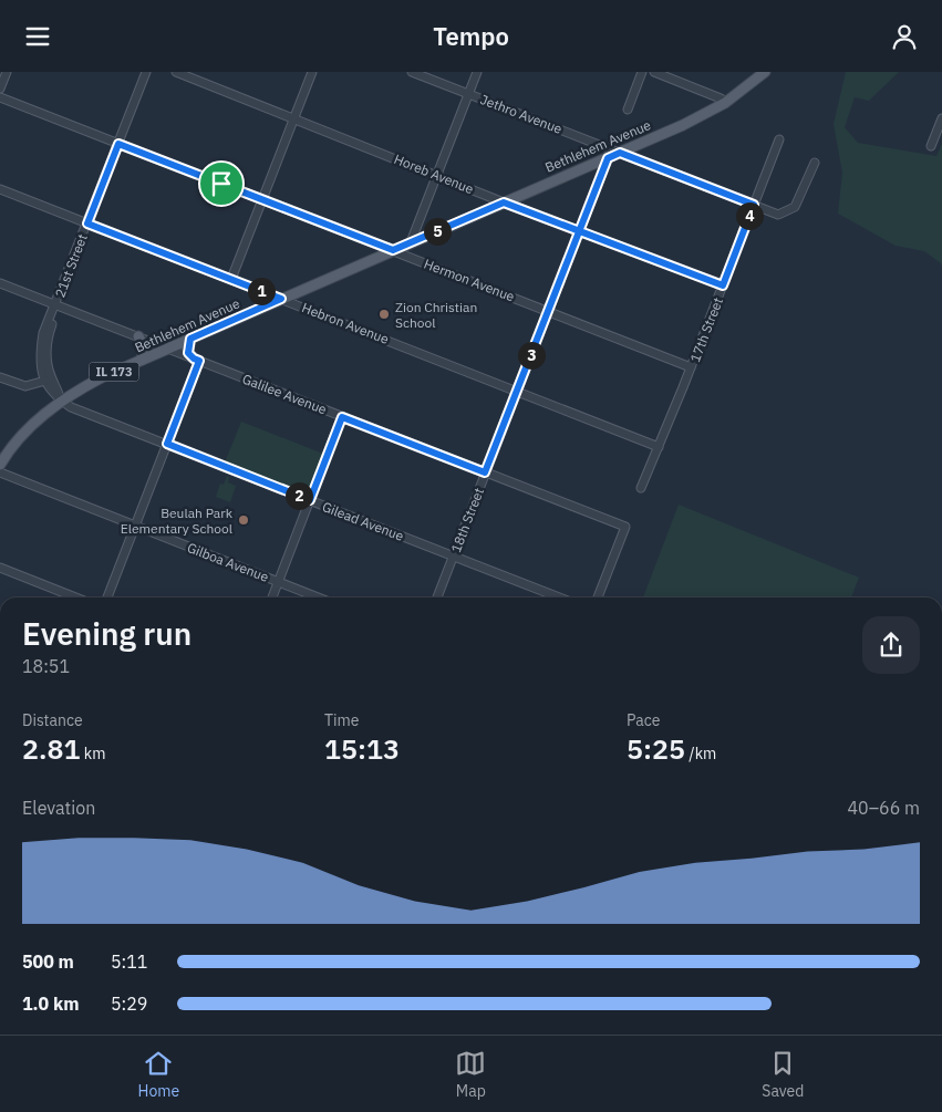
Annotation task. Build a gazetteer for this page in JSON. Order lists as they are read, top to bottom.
{
  "streets": {
    "main road": ["Bethlehem Avenue", "IL 173"],
    "street": [
      "Jethro Avenue",
      "Horeb Avenue",
      "21st Street",
      "Hermon Avenue",
      "Hebron Avenue",
      "17th Street",
      "Galilee Avenue",
      "18th Street",
      "Gilead Avenue",
      "Gilboa Avenue"
    ]
  },
  "crossings": [
    ["Jethro Avenue", "Bethlehem Avenue"],
    ["Jethro Avenue", "17th Street"],
    ["Bethlehem Avenue", "Horeb Avenue"],
    ["Bethlehem Avenue", "Hermon Avenue"],
    ["Bethlehem Avenue", "Hebron Avenue"],
    ["Bethlehem Avenue", "Galilee Avenue"],
    ["Bethlehem Avenue", "18th Street"],
    ["Bethlehem Avenue", "Gilead Avenue"],
    ["Horeb Avenue", "17th Street"],
    ["Horeb Avenue", "18th Street"],
    ["21st Street", "Hermon Avenue"],
    ["21st Street", "Hebron Avenue"],
    ["21st Street", "Galilee Avenue"],
    ["Hermon Avenue", "17th Street"],
    ["Hermon Avenue", "18th Street"],
    ["Hebron Avenue", "17th Street"],
    ["Hebron Avenue", "18th Street"],
    ["Galilee Avenue", "18th Street"],
    ["18th Street", "Gilead Avenue"]
  ],
  "places": ["Zion Christian School", "Beulah Park Elementary School"],
  "page": {
    "header": "Tempo",
    "pins": [
      "4",
      "5",
      "1",
      "3",
      "2"
    ],
    "heading": ["Evening run", "18:51"],
    "stats": [
      ["Distance", "2.81 km"],
      ["Time", "15:13"],
      ["Pace", "5:25 /km"]
    ],
    "chart": ["Elevation", "40–66 m"],
    "list": [
      {
        "name": "500 m",
        "note": "5:11"
      },
      {
        "name": "1.0 km",
        "note": "5:29"
      }
    ],
    "tabs": ["Home", "Map", "Saved"]
  }
}
